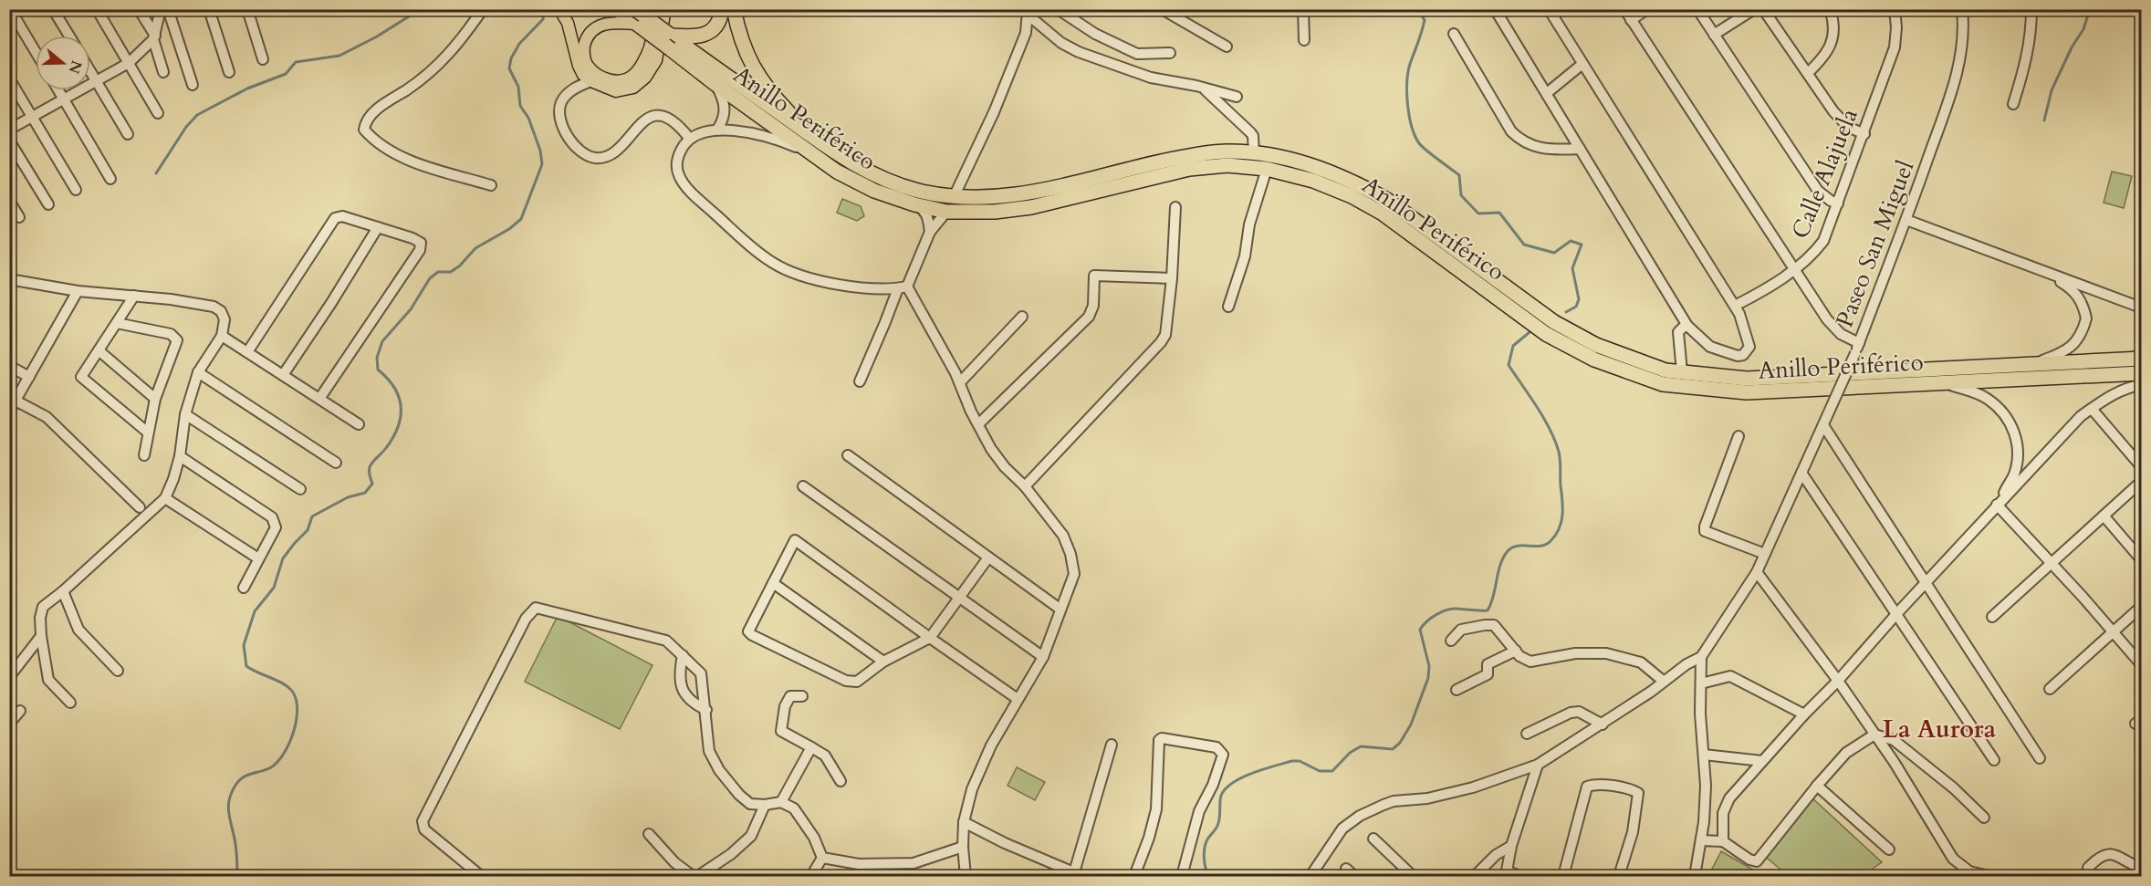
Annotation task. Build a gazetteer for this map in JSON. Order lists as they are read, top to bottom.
{
  "streets": {
    "highway": ["Anillo Periférico"],
    "street": ["Calle Alajuela", "Paseo San Miguel"]
  },
  "districts": ["La Aurora"],
  "north": "right"
}
